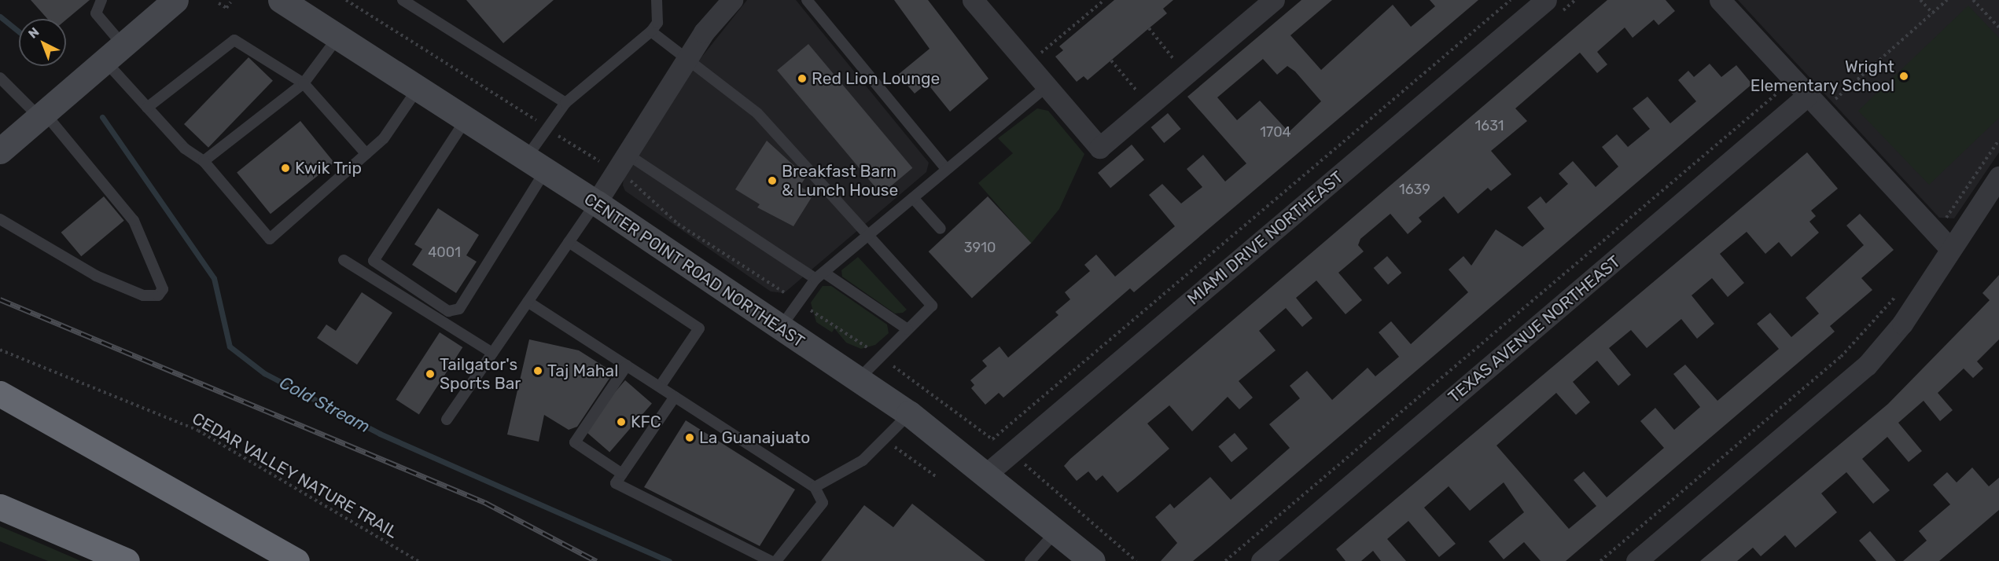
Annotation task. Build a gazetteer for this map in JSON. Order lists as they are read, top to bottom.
{
  "streets": {
    "main road": ["CENTER POINT ROAD NORTHEAST"],
    "street": ["MIAMI DRIVE NORTHEAST", "TEXAS AVENUE NORTHEAST"],
    "path": ["CEDAR VALLEY NATURE TRAIL"]
  },
  "crossings": [
    ["MIAMI DRIVE NORTHEAST", "CENTER POINT ROAD NORTHEAST"]
  ],
  "water": ["Cold Stream"],
  "places": [
    "Wright Elementary School",
    "Red Lion Lounge",
    "Kwik Trip",
    "Breakfast Barn & Lunch House",
    "Taj Mahal",
    "Tailgator's Sports Bar",
    "KFC",
    "La Guanajuato"
  ],
  "house_numbers": [
    "1631",
    "1704",
    "1639",
    "3910",
    "4001"
  ],
  "north": "top left"
}
